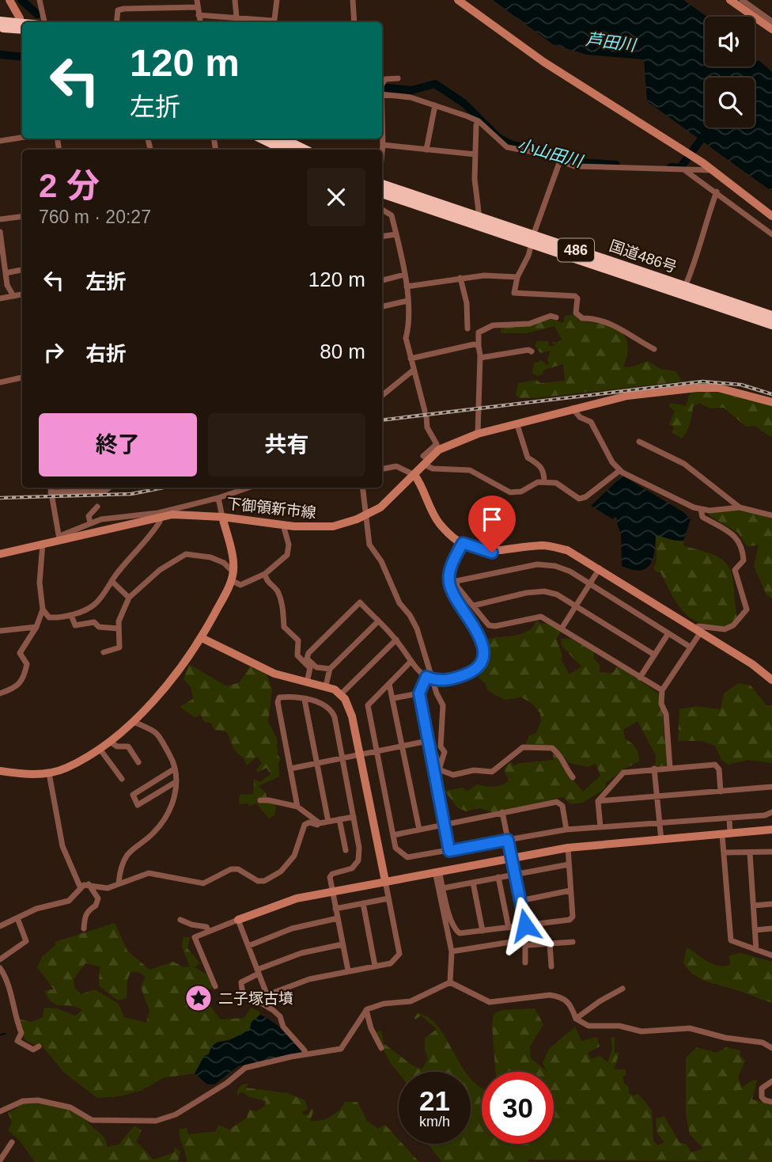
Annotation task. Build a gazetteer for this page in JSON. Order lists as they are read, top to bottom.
{
  "streets": {
    "highway": ["486", "国道486号"],
    "street": ["下御領新市線"]
  },
  "water": ["芦田川", "小山田川"],
  "places": {
    "place": ["二子塚古墳"]
  },
  "page": {
    "turn": ["120 m", "左折"],
    "heading": ["2 分", "760 m · 20:27"],
    "list": [
      {
        "name": "左折",
        "value": "120 m"
      },
      {
        "name": "右折",
        "value": "80 m"
      }
    ],
    "buttons": ["終了", "共有"],
    "speed": "21 km/h",
    "limit": "30"
  }
}
